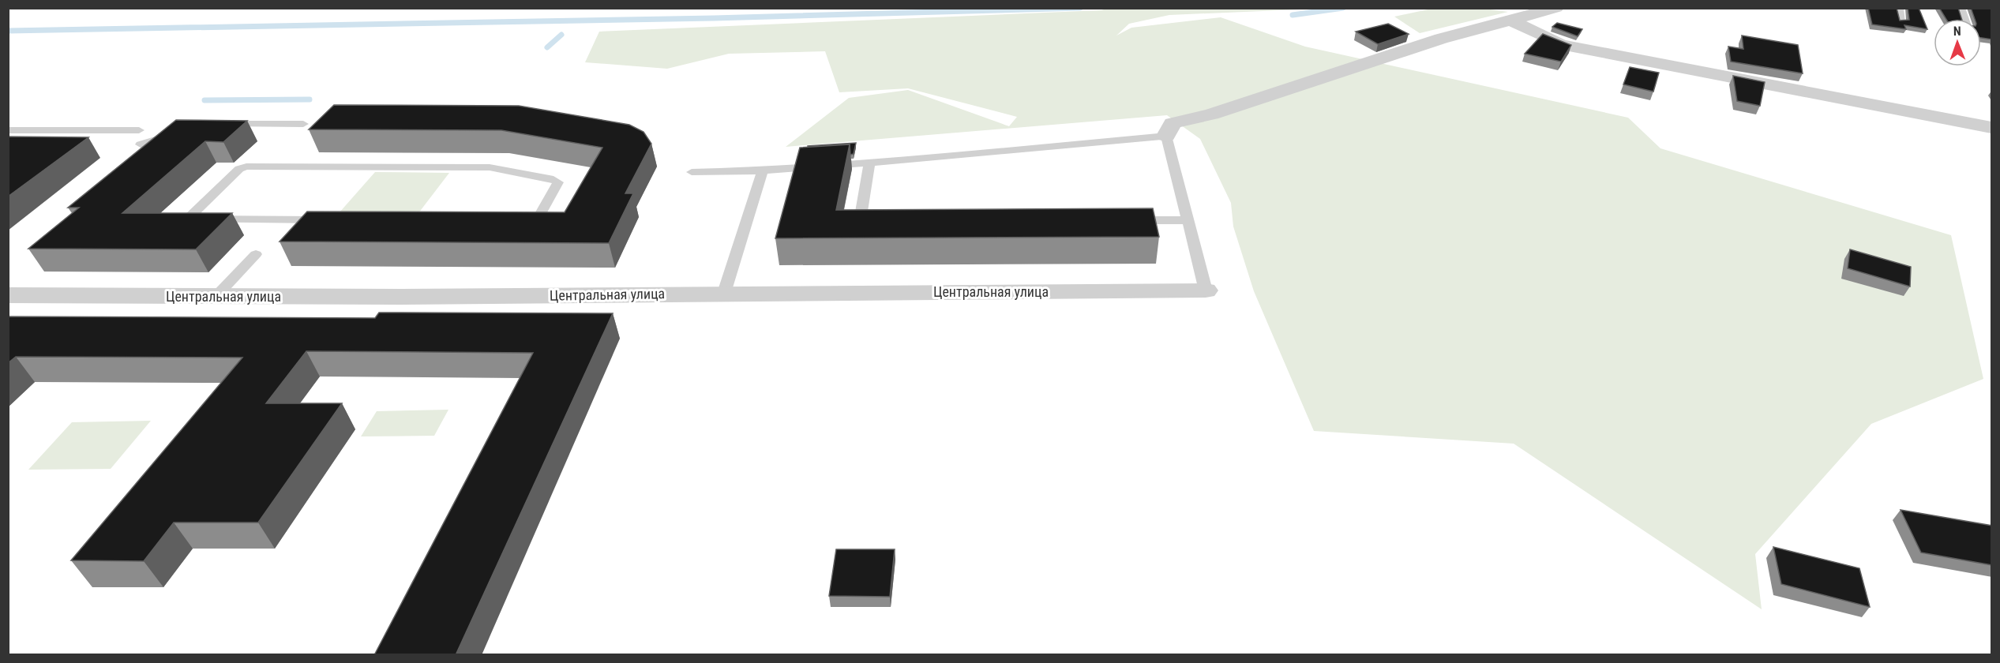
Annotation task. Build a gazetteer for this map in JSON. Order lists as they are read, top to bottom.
{
  "streets": {
    "street": ["Центральная улица"]
  },
  "north": "top"
}
